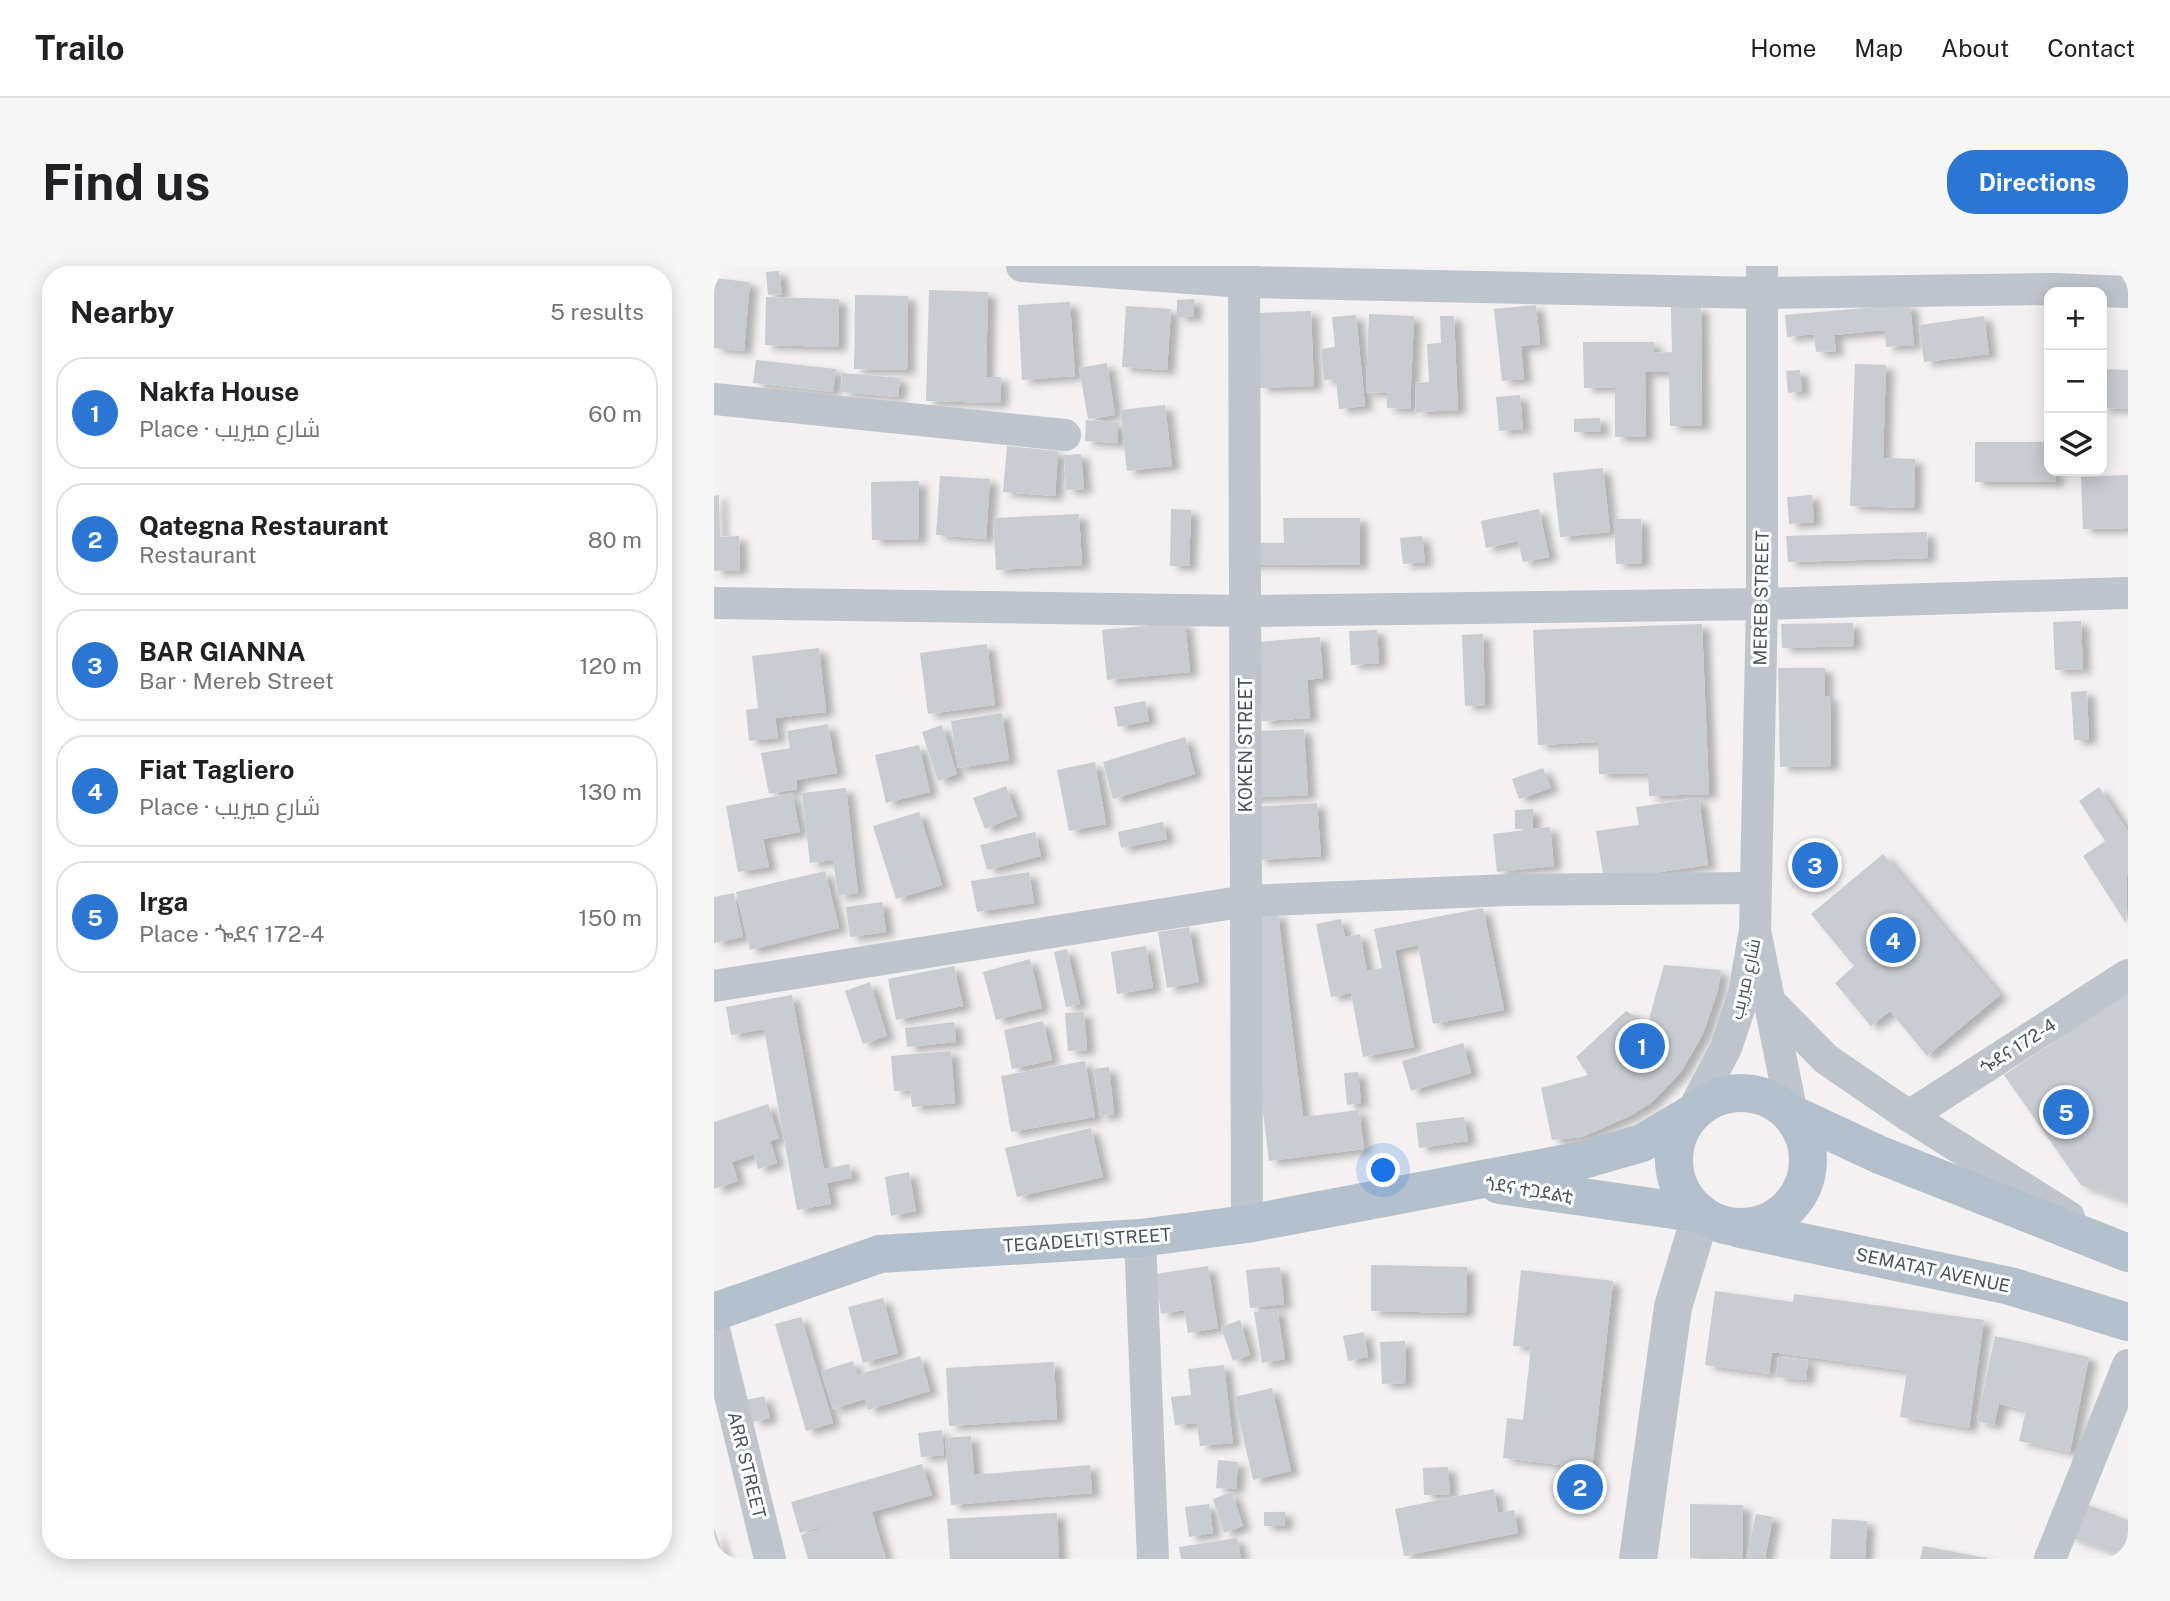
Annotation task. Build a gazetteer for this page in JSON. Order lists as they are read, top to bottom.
{
  "streets": {
    "main road": ["ጎደና ተጋደልቲ", "TEGADELTI STREET", "SEMATAT AVENUE"],
    "street": [
      "MEREB STREET",
      "KOKEN STREET",
      "شارع ميريب",
      "ጐደና 172-4",
      "ARR STREET"
    ]
  },
  "crossings": [
    ["MEREB STREET", "شارع ميريب"],
    ["KOKEN STREET", "TEGADELTI STREET"],
    ["شارع ميريب", "ጎደና ተጋደልቲ"],
    ["شارع ميريب", "SEMATAT AVENUE"],
    ["ጎደና ተጋደልቲ", "TEGADELTI STREET"],
    ["ጎደና ተጋደልቲ", "SEMATAT AVENUE"]
  ],
  "page": {
    "header": "Trailo",
    "nav": [
      "Home",
      "Map",
      "About",
      "Contact"
    ],
    "buttons": "Directions",
    "title": "Find us",
    "heading": ["Nearby", "5 results"],
    "map_buttons": ["+", "−"],
    "list": [
      {
        "mark": "1",
        "name": "Nakfa House",
        "note": "Place · شارع ميريب",
        "value": "60 m"
      },
      {
        "mark": "2",
        "name": "Qategna Restaurant",
        "note": "Restaurant",
        "value": "80 m"
      },
      {
        "mark": "3",
        "name": "BAR GIANNA",
        "note": "Bar · Mereb Street",
        "value": "120 m"
      },
      {
        "mark": "4",
        "name": "Fiat Tagliero",
        "note": "Place · شارع ميريب",
        "value": "130 m"
      },
      {
        "mark": "5",
        "name": "Irga",
        "note": "Place · ጐደና 172-4",
        "value": "150 m"
      }
    ],
    "pins": [
      "3",
      "4",
      "1",
      "5",
      "2"
    ]
  }
}
